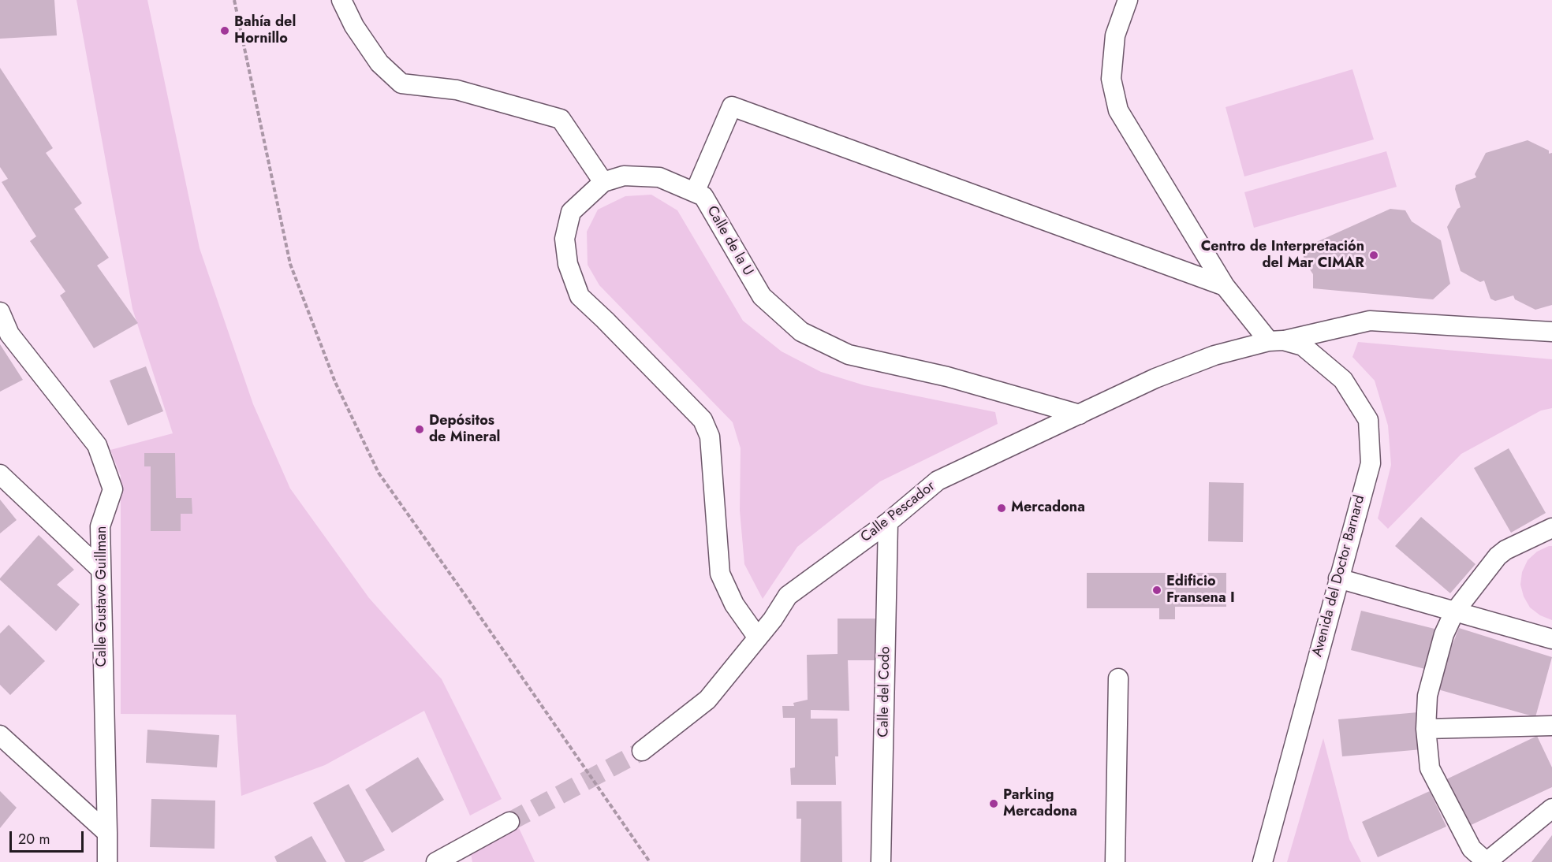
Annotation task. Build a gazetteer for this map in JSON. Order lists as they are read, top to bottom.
{
  "streets": {
    "street": [
      "Calle de la U",
      "Calle Pescador",
      "Avenida del Doctor Barnard",
      "Calle Gustavo Guillman",
      "Calle del Codo"
    ]
  },
  "crossings": [
    ["Calle de la U", "Calle Pescador"],
    ["Calle Pescador", "Avenida del Doctor Barnard"],
    ["Calle Pescador", "Calle del Codo"]
  ],
  "places": [
    "Bahía del Hornillo",
    "Centro de Interpretación del Mar CIMAR",
    "Depósitos de Mineral",
    "Mercadona",
    "Edificio Fransena I",
    "Parking Mercadona"
  ],
  "scale_bar": "20 m"
}
